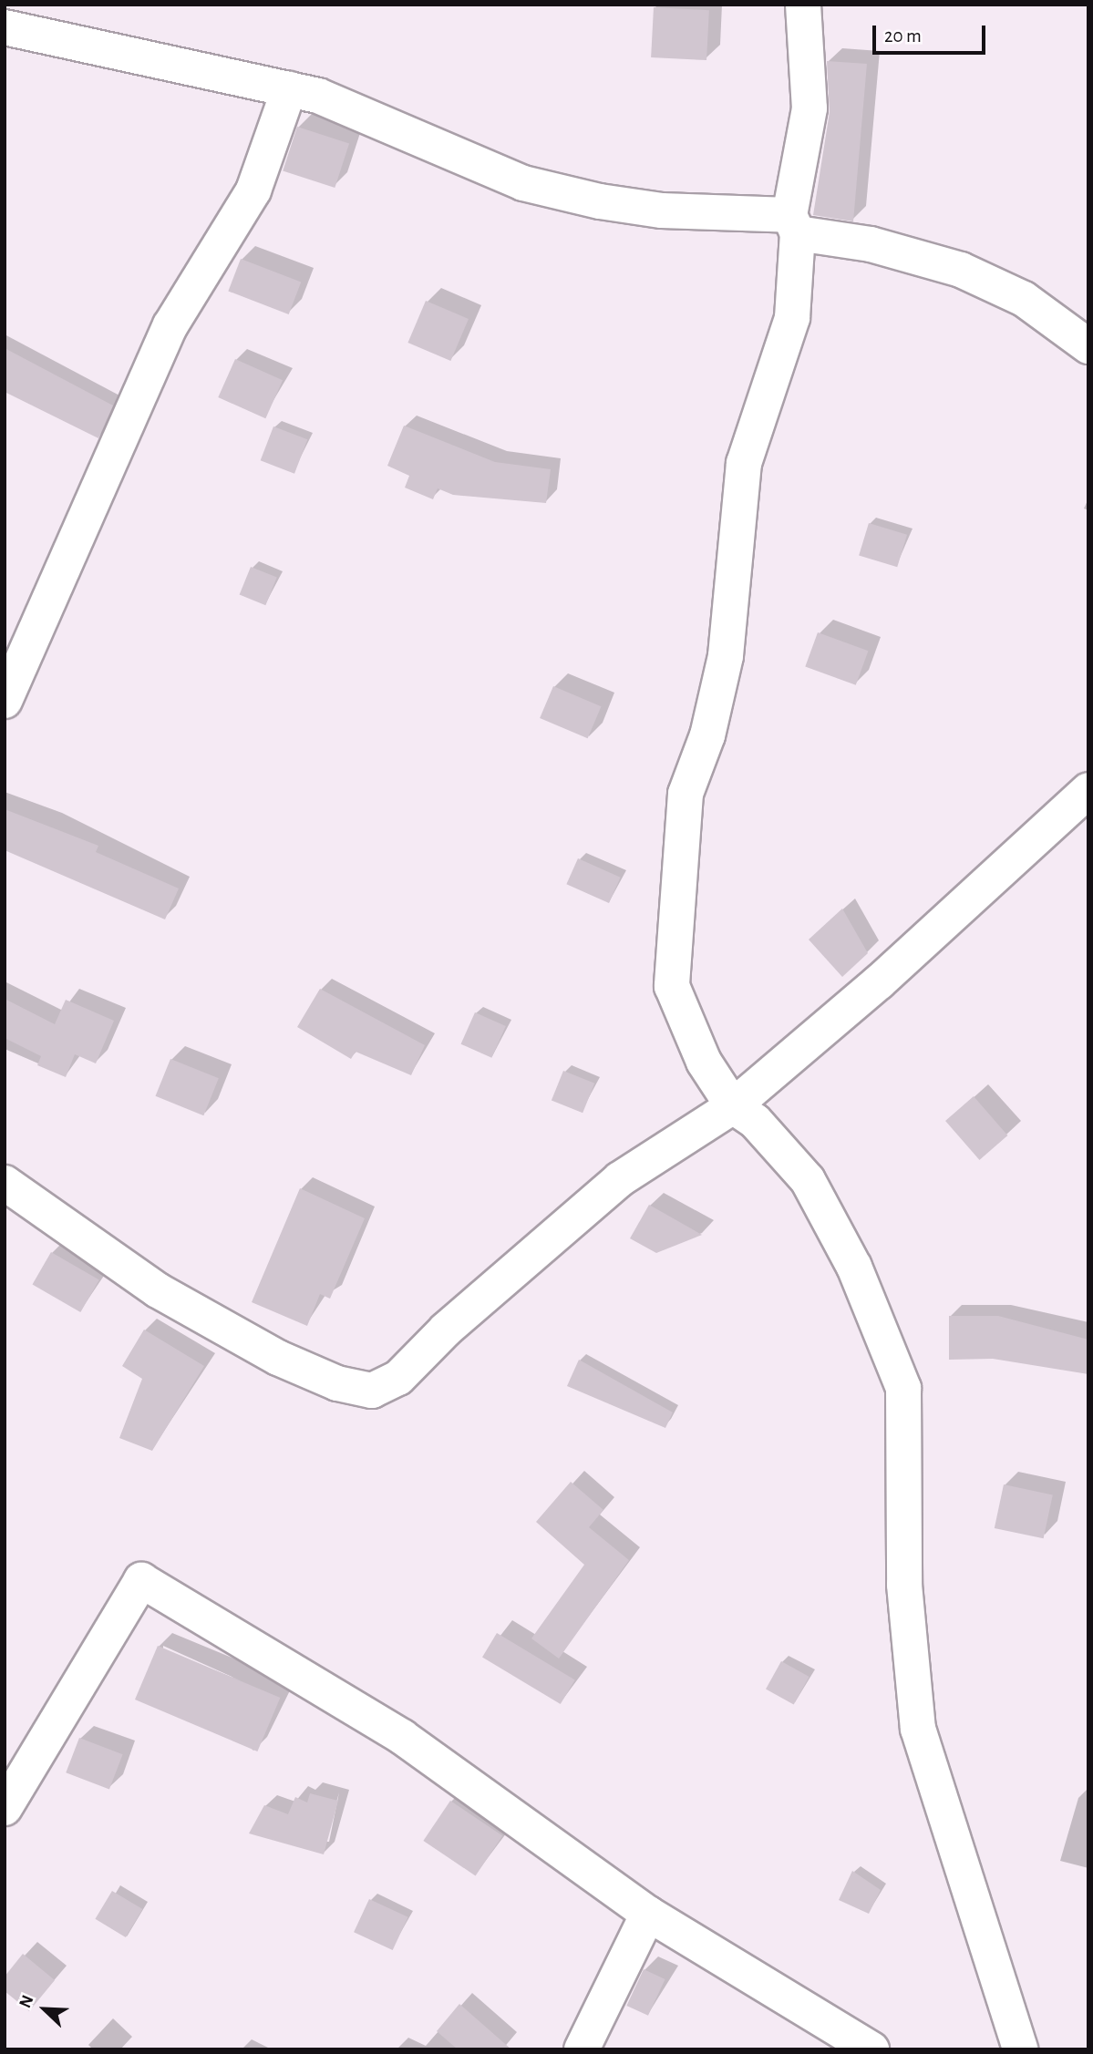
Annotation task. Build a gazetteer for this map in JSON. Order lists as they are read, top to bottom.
{
  "scale_bar": "20 m",
  "north": "top left"
}
